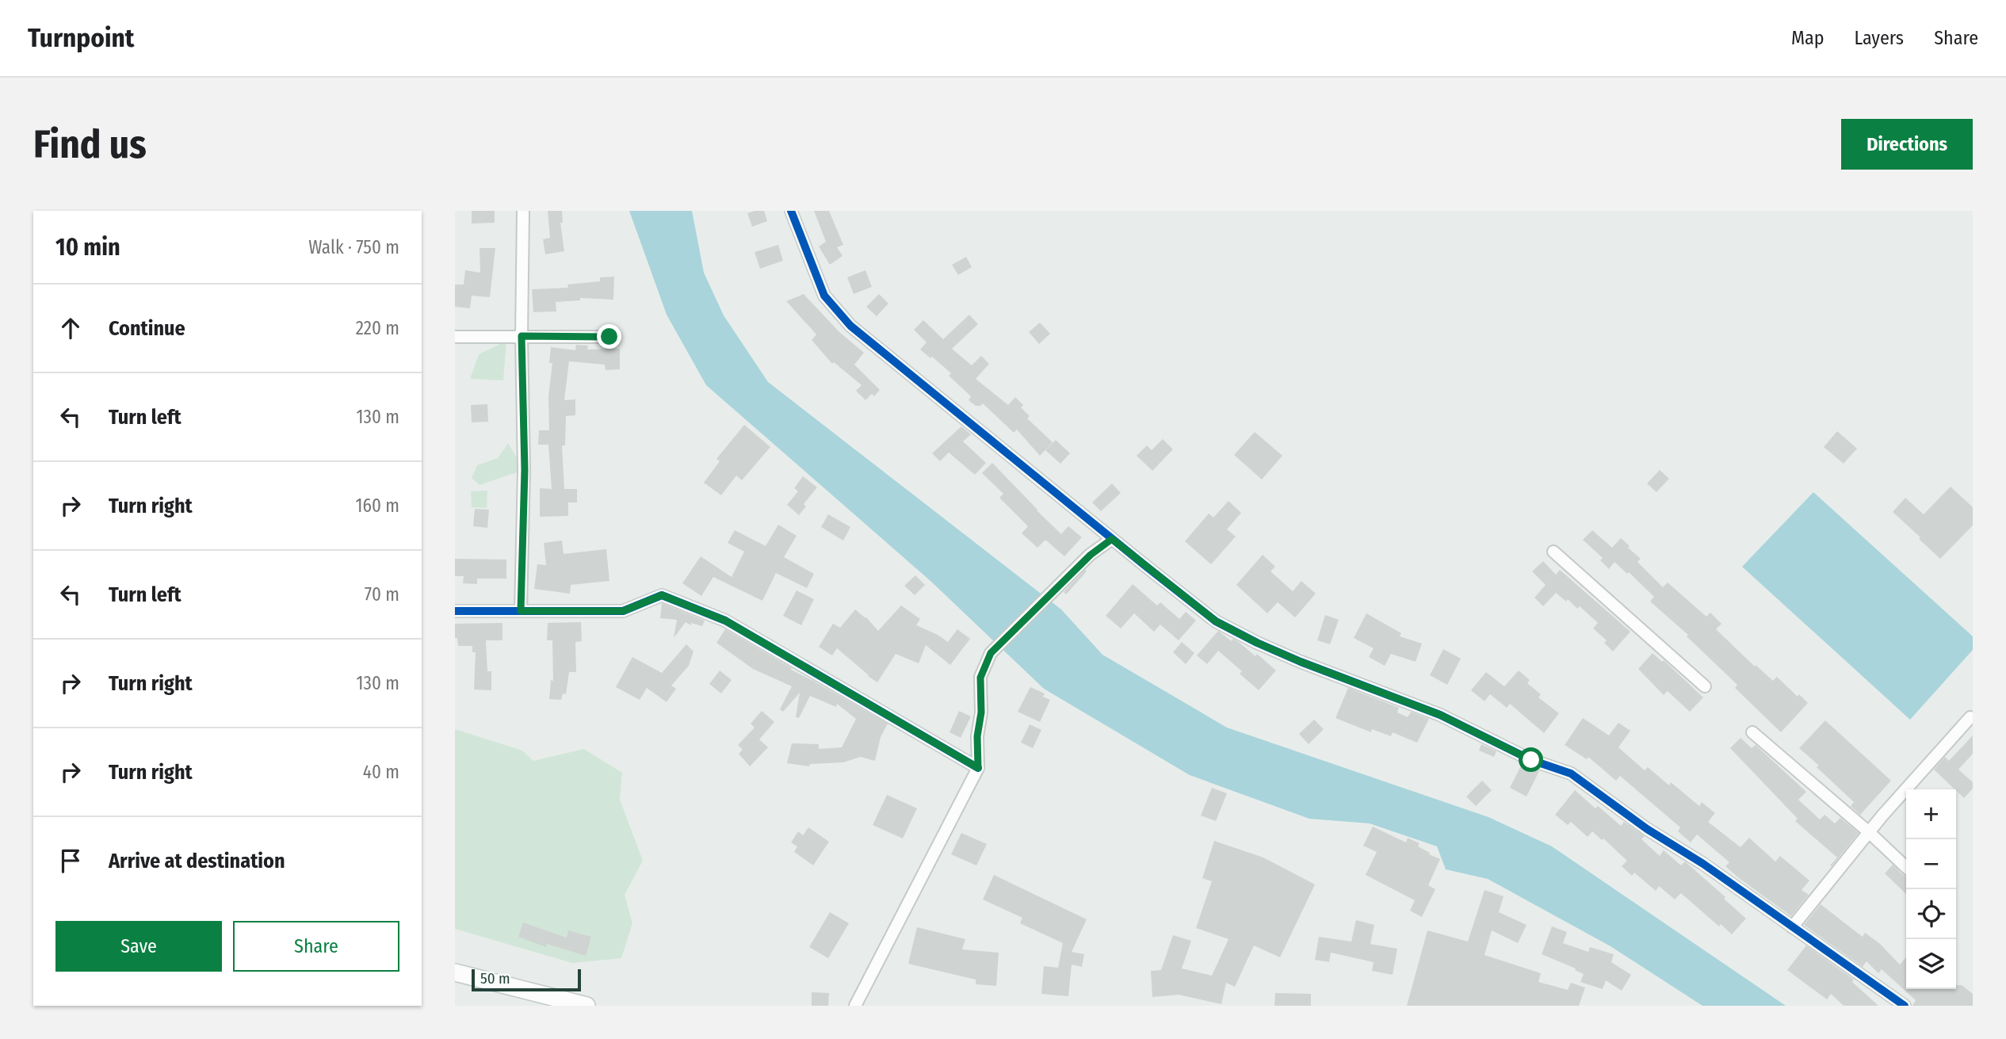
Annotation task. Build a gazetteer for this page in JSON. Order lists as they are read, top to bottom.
{
  "scale_bar": "50 m",
  "page": {
    "header": "Turnpoint",
    "nav": ["Map", "Layers", "Share"],
    "buttons": [
      "Directions",
      ["Save", "Share"]
    ],
    "title": "Find us",
    "heading": ["10 min", "Walk · 750 m"],
    "list": [
      ["Continue", "220 m"],
      ["Turn left", "130 m"],
      ["Turn right", "160 m"],
      ["Turn left", "70 m"],
      ["Turn right", "130 m"],
      ["Turn right", "40 m"],
      "Arrive at destination"
    ],
    "map_buttons": ["+", "−"],
    "scale": "50 m"
  }
}
